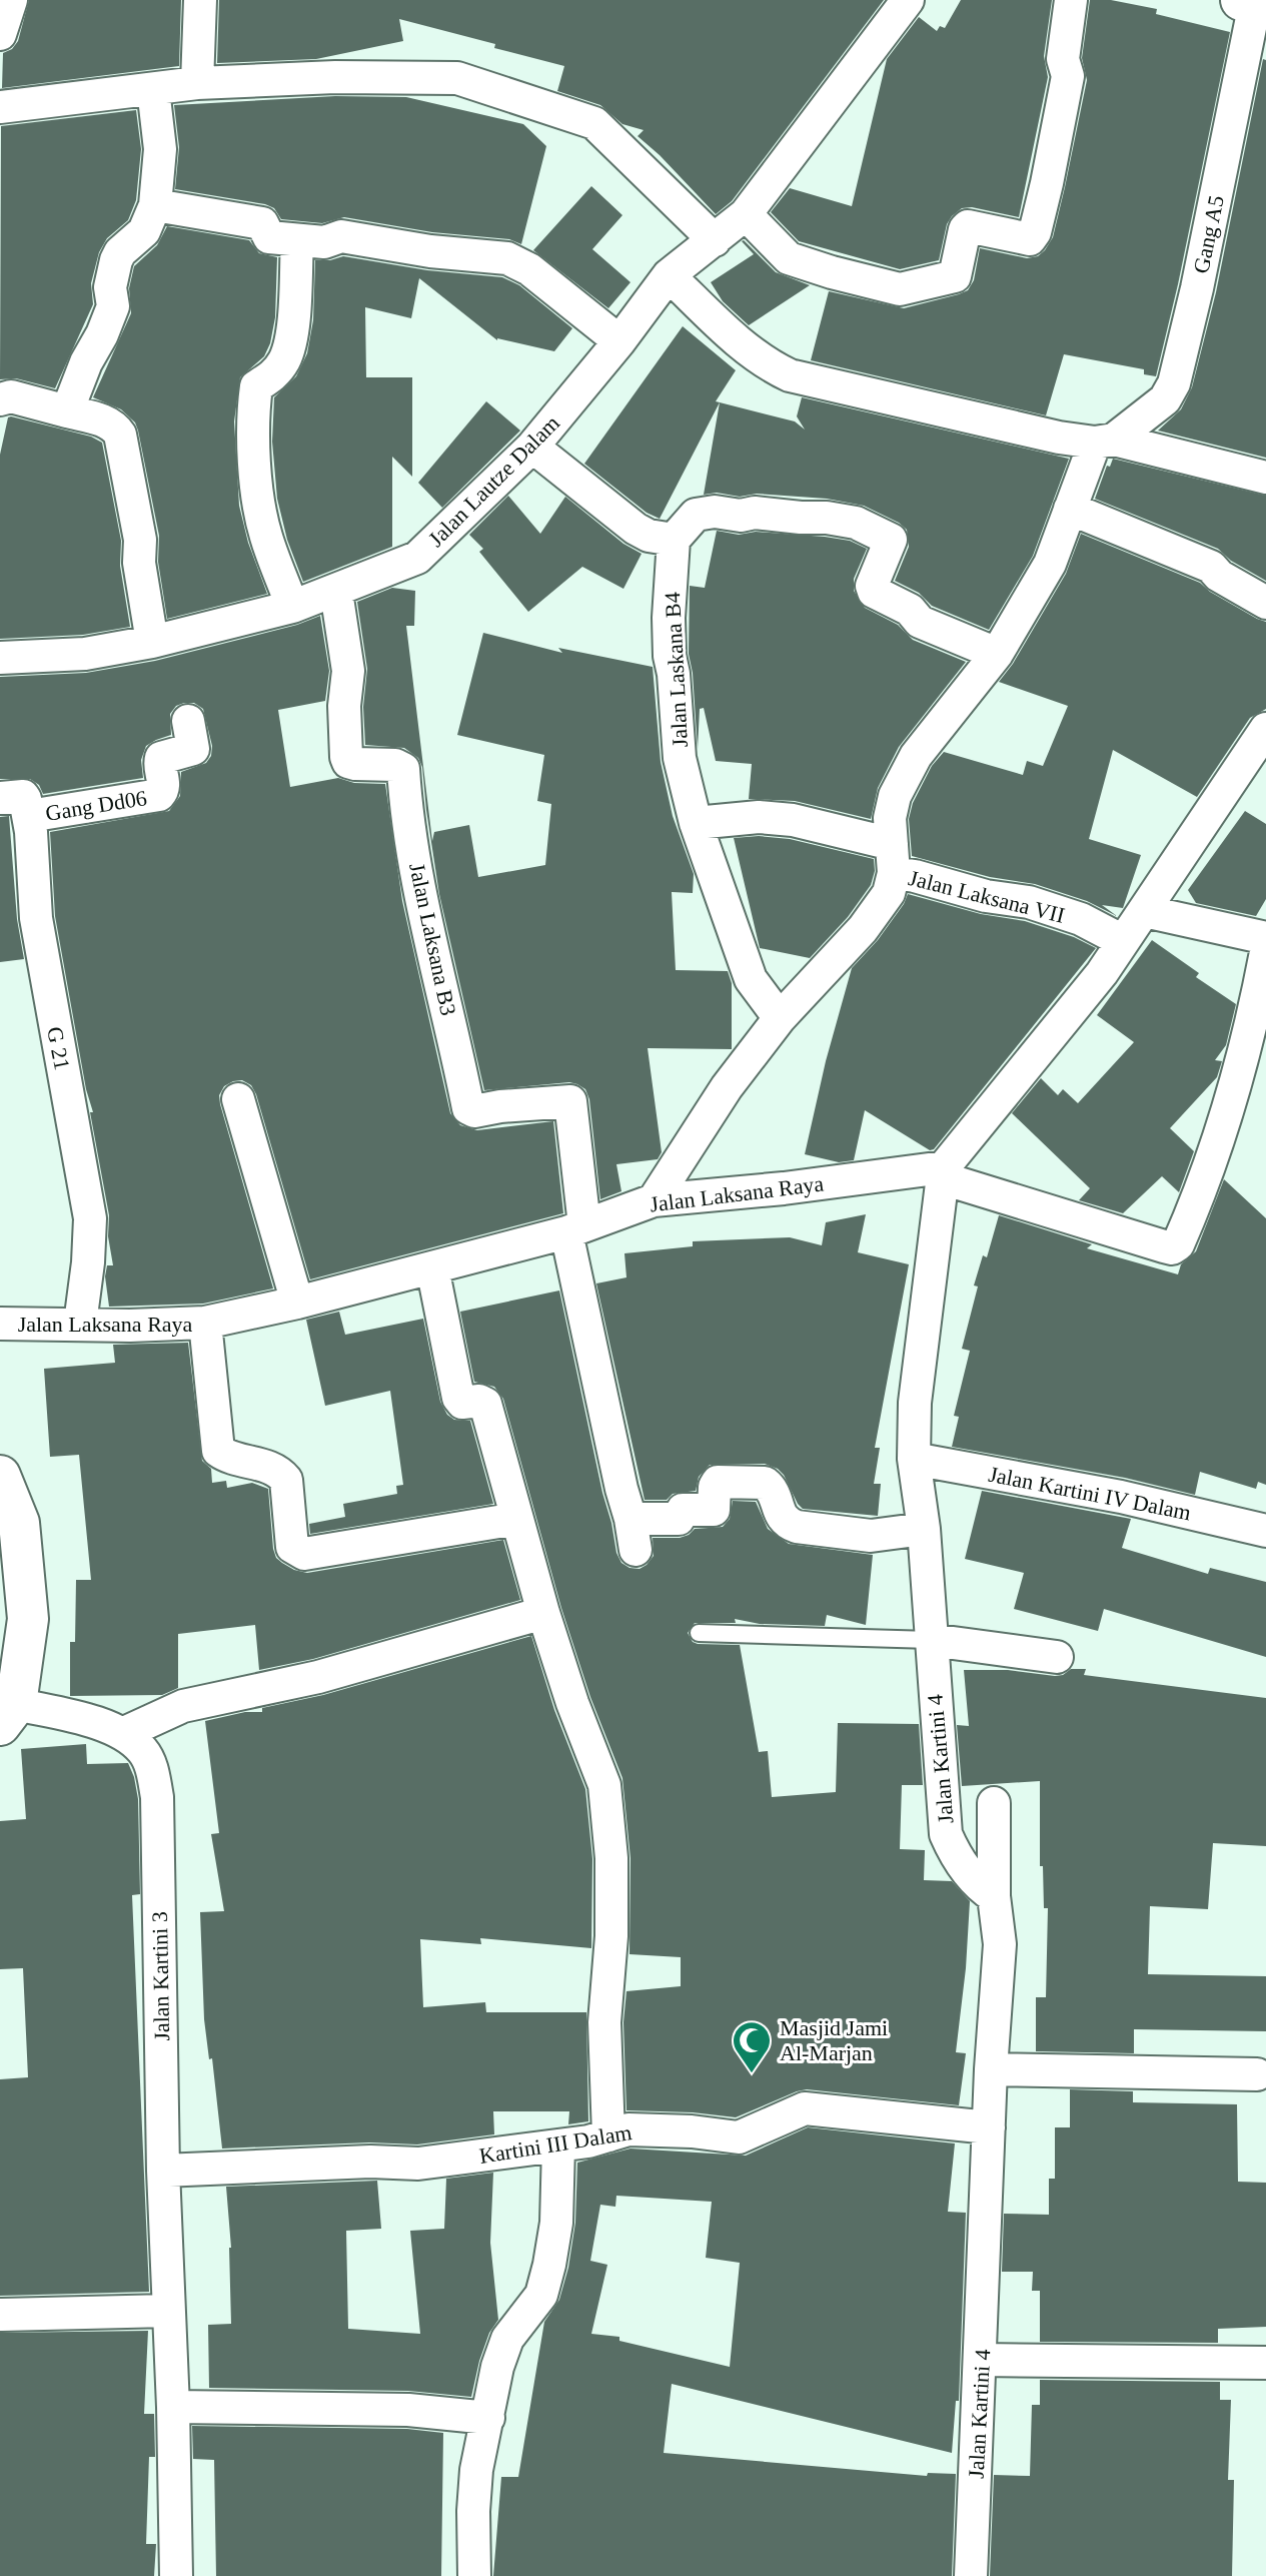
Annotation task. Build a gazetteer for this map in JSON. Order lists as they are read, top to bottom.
{
  "streets": {
    "street": [
      "Gang A5",
      "Jalan Lautze Dalam",
      "Jalan Laskana B4",
      "Gang Dd06",
      "Jalan Laksana VII",
      "Jalan Laksana B3",
      "G 21",
      "Jalan Laksana Raya",
      "Jalan Kartini IV Dalam",
      "Jalan Kartini 4",
      "Jalan Kartini 3",
      "Kartini III Dalam"
    ]
  },
  "crossings": [
    ["Jalan Lautze Dalam", "Jalan Laksana B3"],
    ["Jalan Laskana B4", "Jalan Laksana VII"],
    ["Gang Dd06", "G 21"],
    ["Jalan Laksana B3", "Jalan Laksana Raya"],
    ["G 21", "Jalan Laksana Raya"],
    ["Jalan Laksana Raya", "Jalan Kartini 4"],
    ["Jalan Kartini IV Dalam", "Jalan Kartini 4"],
    ["Jalan Kartini 4", "Kartini III Dalam"],
    ["Jalan Kartini 3", "Kartini III Dalam"]
  ],
  "places": {
    "mosque": ["Masjid Jami Al-Marjan"]
  }
}
